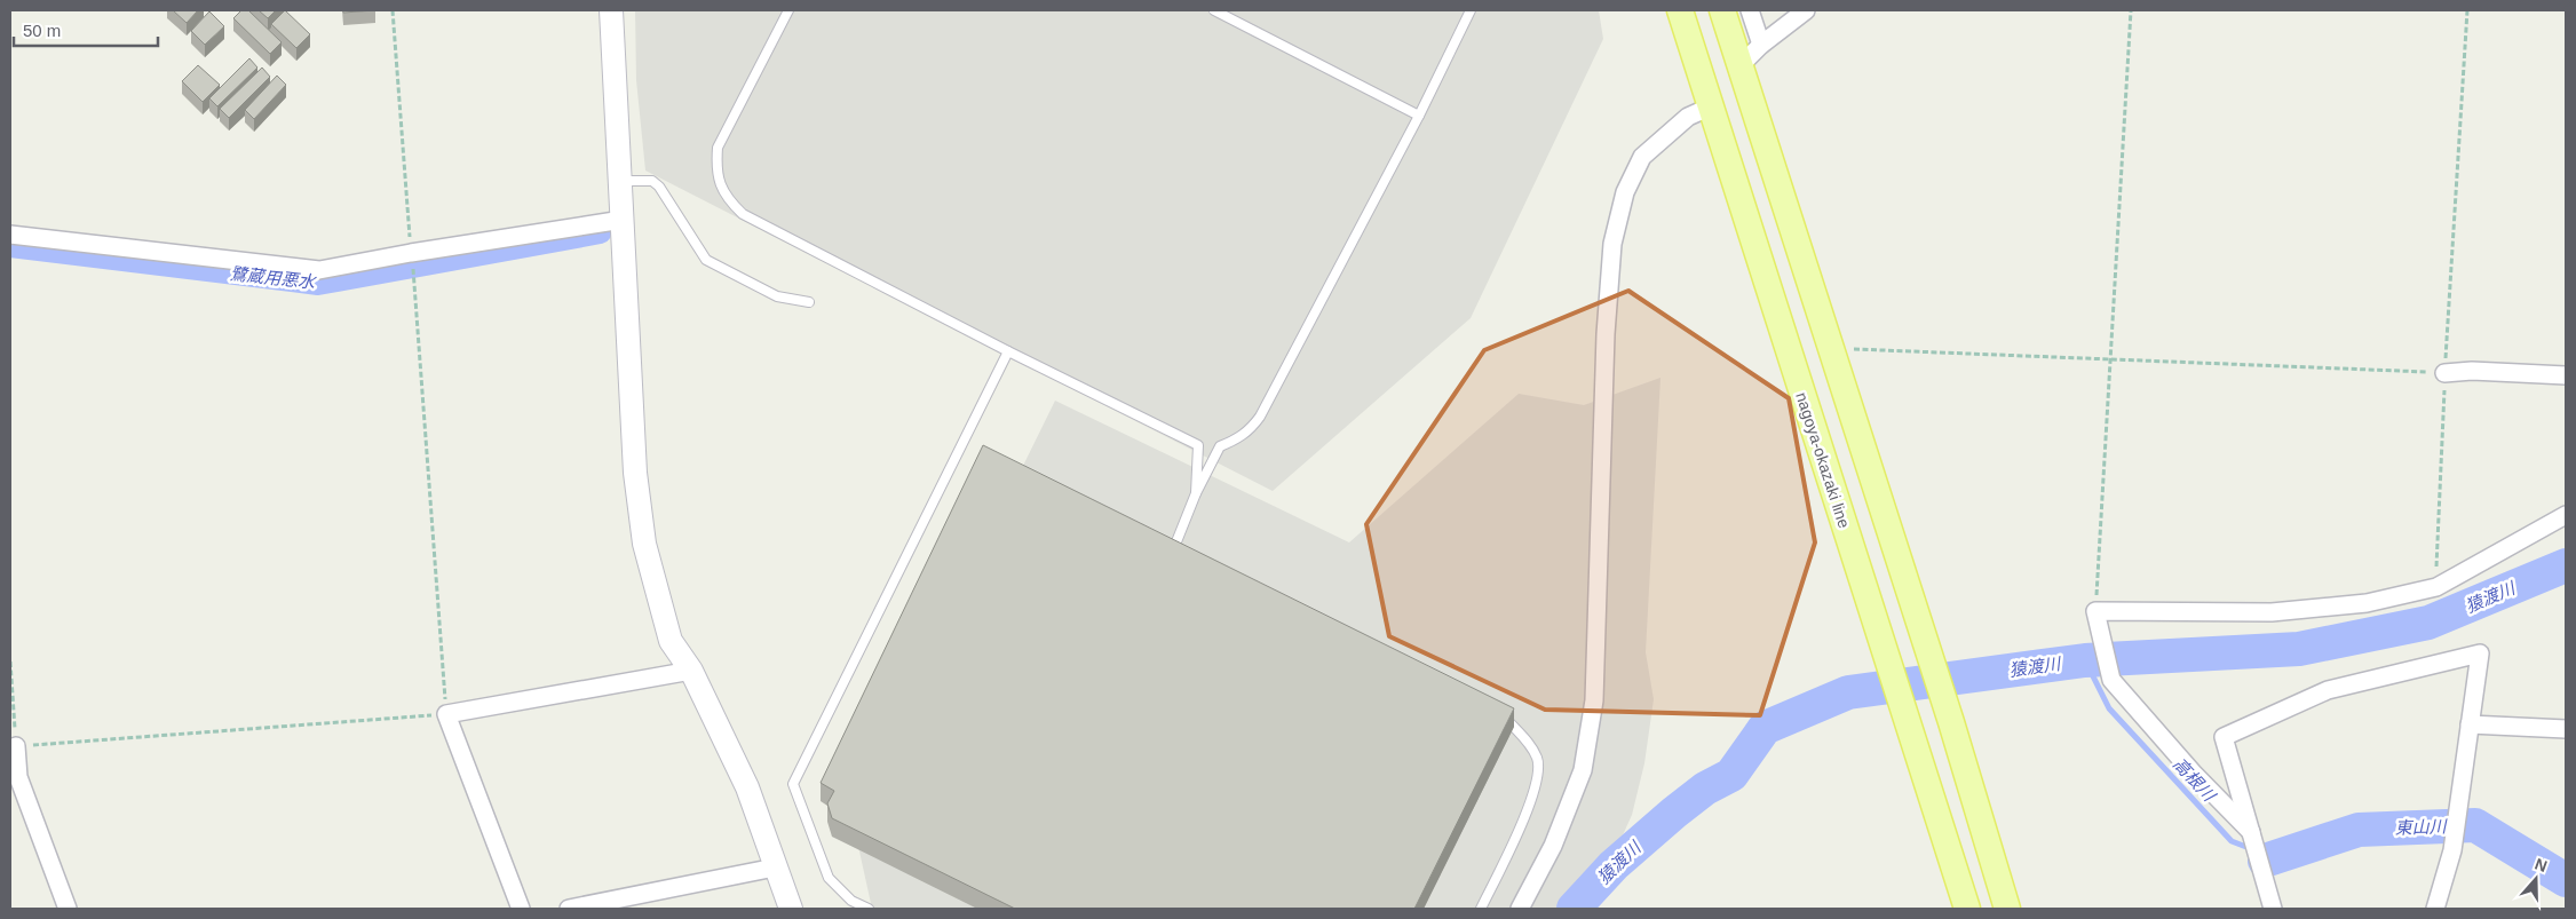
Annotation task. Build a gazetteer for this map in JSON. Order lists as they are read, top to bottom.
{
  "streets": {
    "main road": ["nagoya-okazaki line"]
  },
  "water": [
    "鷺蔵用悪水",
    "猿渡川",
    "高根川",
    "東山川"
  ],
  "scale_bar": "50 m",
  "north": "top"
}
